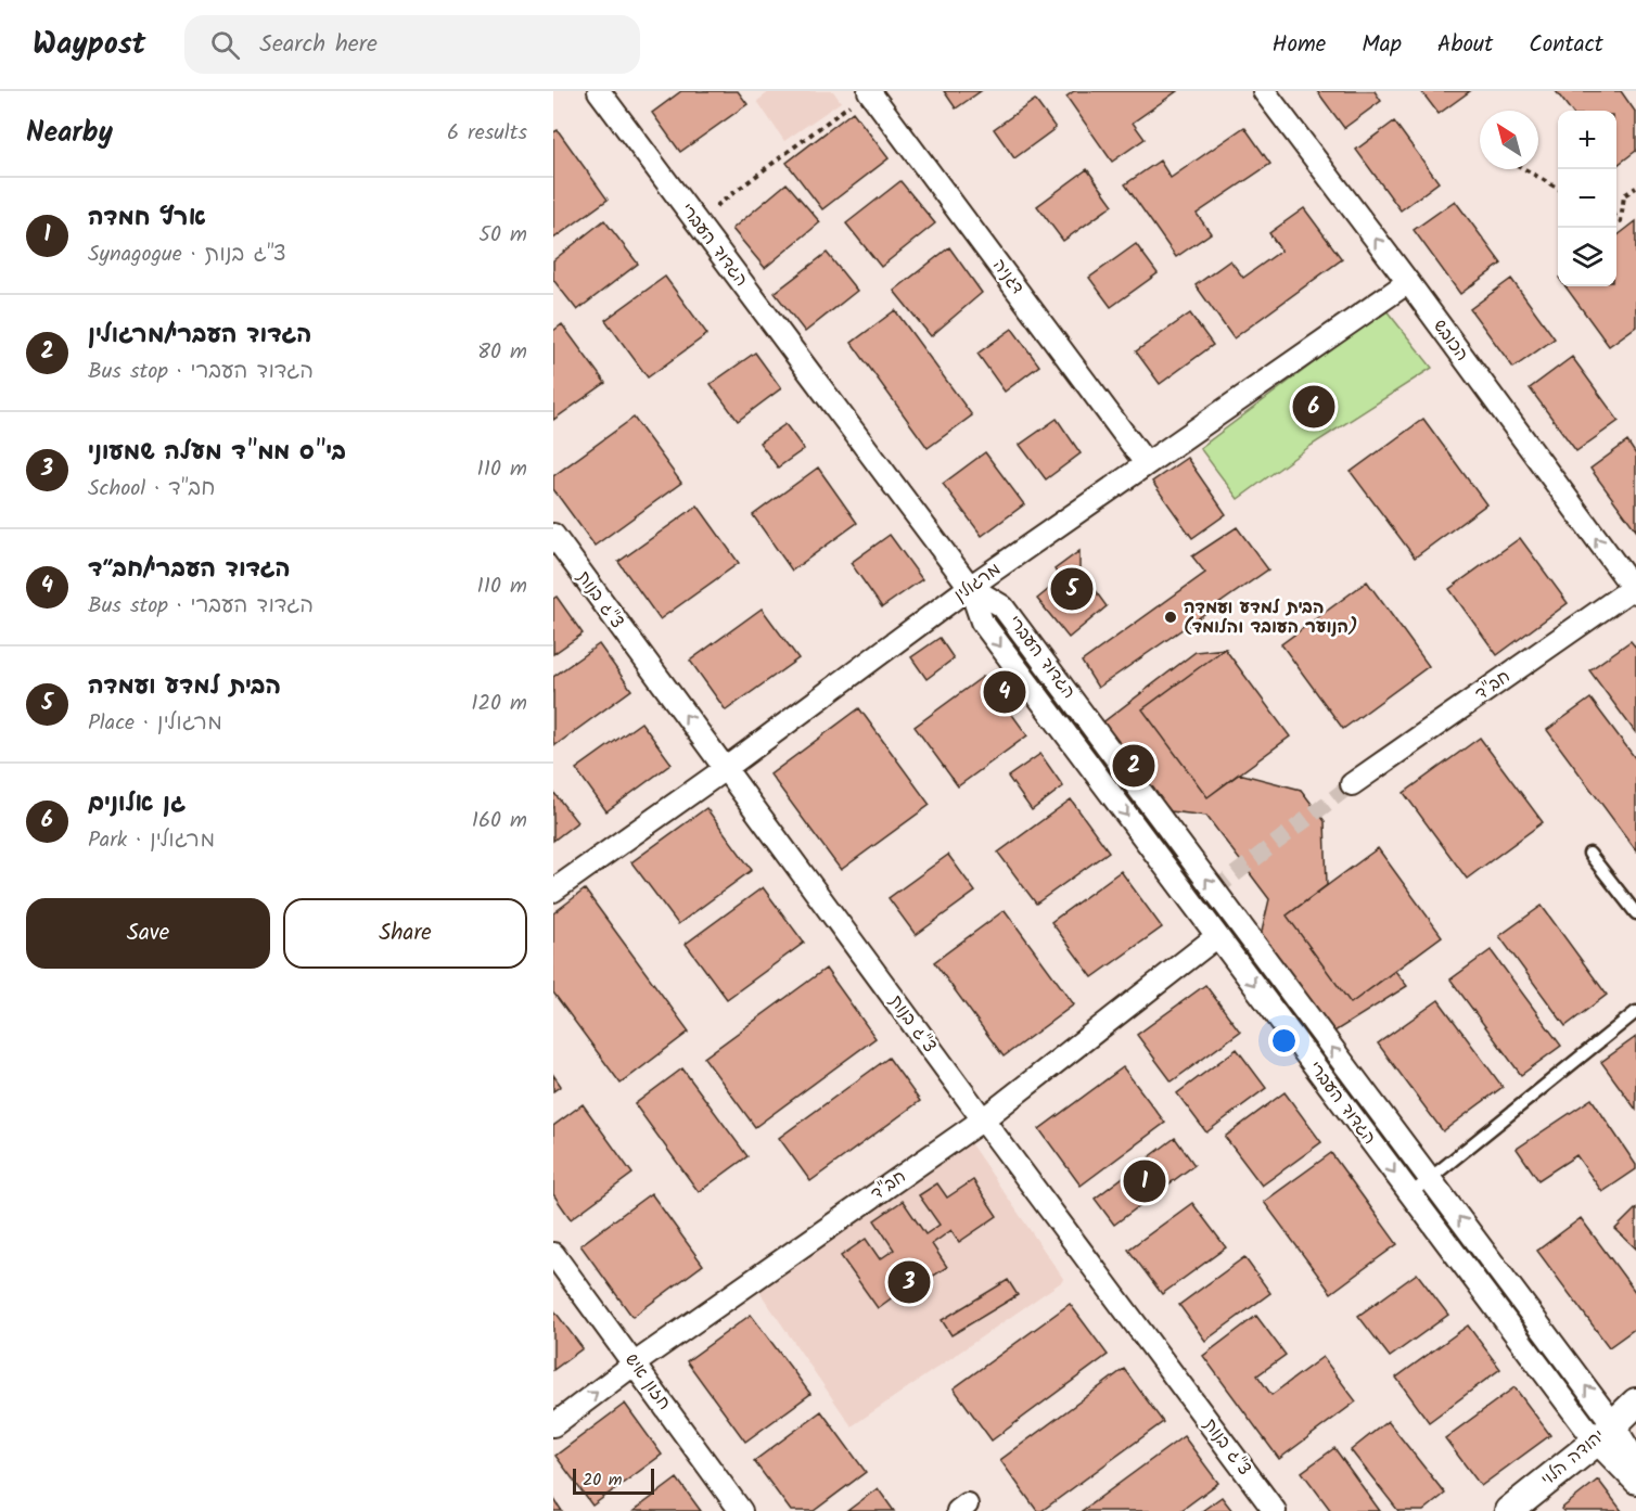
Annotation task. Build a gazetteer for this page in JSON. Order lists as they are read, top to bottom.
{
  "streets": {
    "street": [
      "הגדוד העברי",
      "דגניה",
      "הכובש",
      "מרגולין",
      "צ\"ג בנות",
      "חב\"ד",
      "חזון איש",
      "יהודה הלוי"
    ]
  },
  "crossings": [
    ["הגדוד העברי", "מרגולין"],
    ["הגדוד העברי", "חב\"ד"],
    ["הגדוד העברי", "יהודה הלוי"],
    ["דגניה", "מרגולין"],
    ["הכובש", "מרגולין"],
    ["הכובש", "חב\"ד"],
    ["מרגולין", "צ\"ג בנות"],
    ["צ\"ג בנות", "חב\"ד"],
    ["חב\"ד", "חזון איש"]
  ],
  "one_way": ["הכובש"],
  "places": ["הבית למדע ועמדה (הנוער העובד והלומד)"],
  "scale_bar": "20 m",
  "north": "top left",
  "page": {
    "header": "Waypost",
    "search": "Search here",
    "nav": [
      "Home",
      "Map",
      "About",
      "Contact"
    ],
    "heading": ["Nearby", "6 results"],
    "map_buttons": ["+", "−"],
    "list": [
      {
        "mark": "1",
        "name": "ארץ חמדה",
        "note": "Synagogue · צ\"ג בנות",
        "value": "50 m"
      },
      {
        "mark": "2",
        "name": "הגדוד העברי/מרגולין",
        "note": "Bus stop · הגדוד העברי",
        "value": "80 m"
      },
      {
        "mark": "3",
        "name": "בי\"ס ממ\"ד מעלה שמעוני",
        "note": "School · חב\"ד",
        "value": "110 m"
      },
      {
        "mark": "4",
        "name": "הגדוד העברי/חב״ד",
        "note": "Bus stop · הגדוד העברי",
        "value": "110 m"
      },
      {
        "mark": "5",
        "name": "הבית למדע ועמדה",
        "note": "Place · מרגולין",
        "value": "120 m"
      },
      {
        "mark": "6",
        "name": "גן אלונים",
        "note": "Park · מרגולין",
        "value": "160 m"
      }
    ],
    "pins": [
      "6",
      "5",
      "4",
      "2",
      "1",
      "3"
    ],
    "buttons": ["Save", "Share"],
    "scale": "20 m"
  }
}
